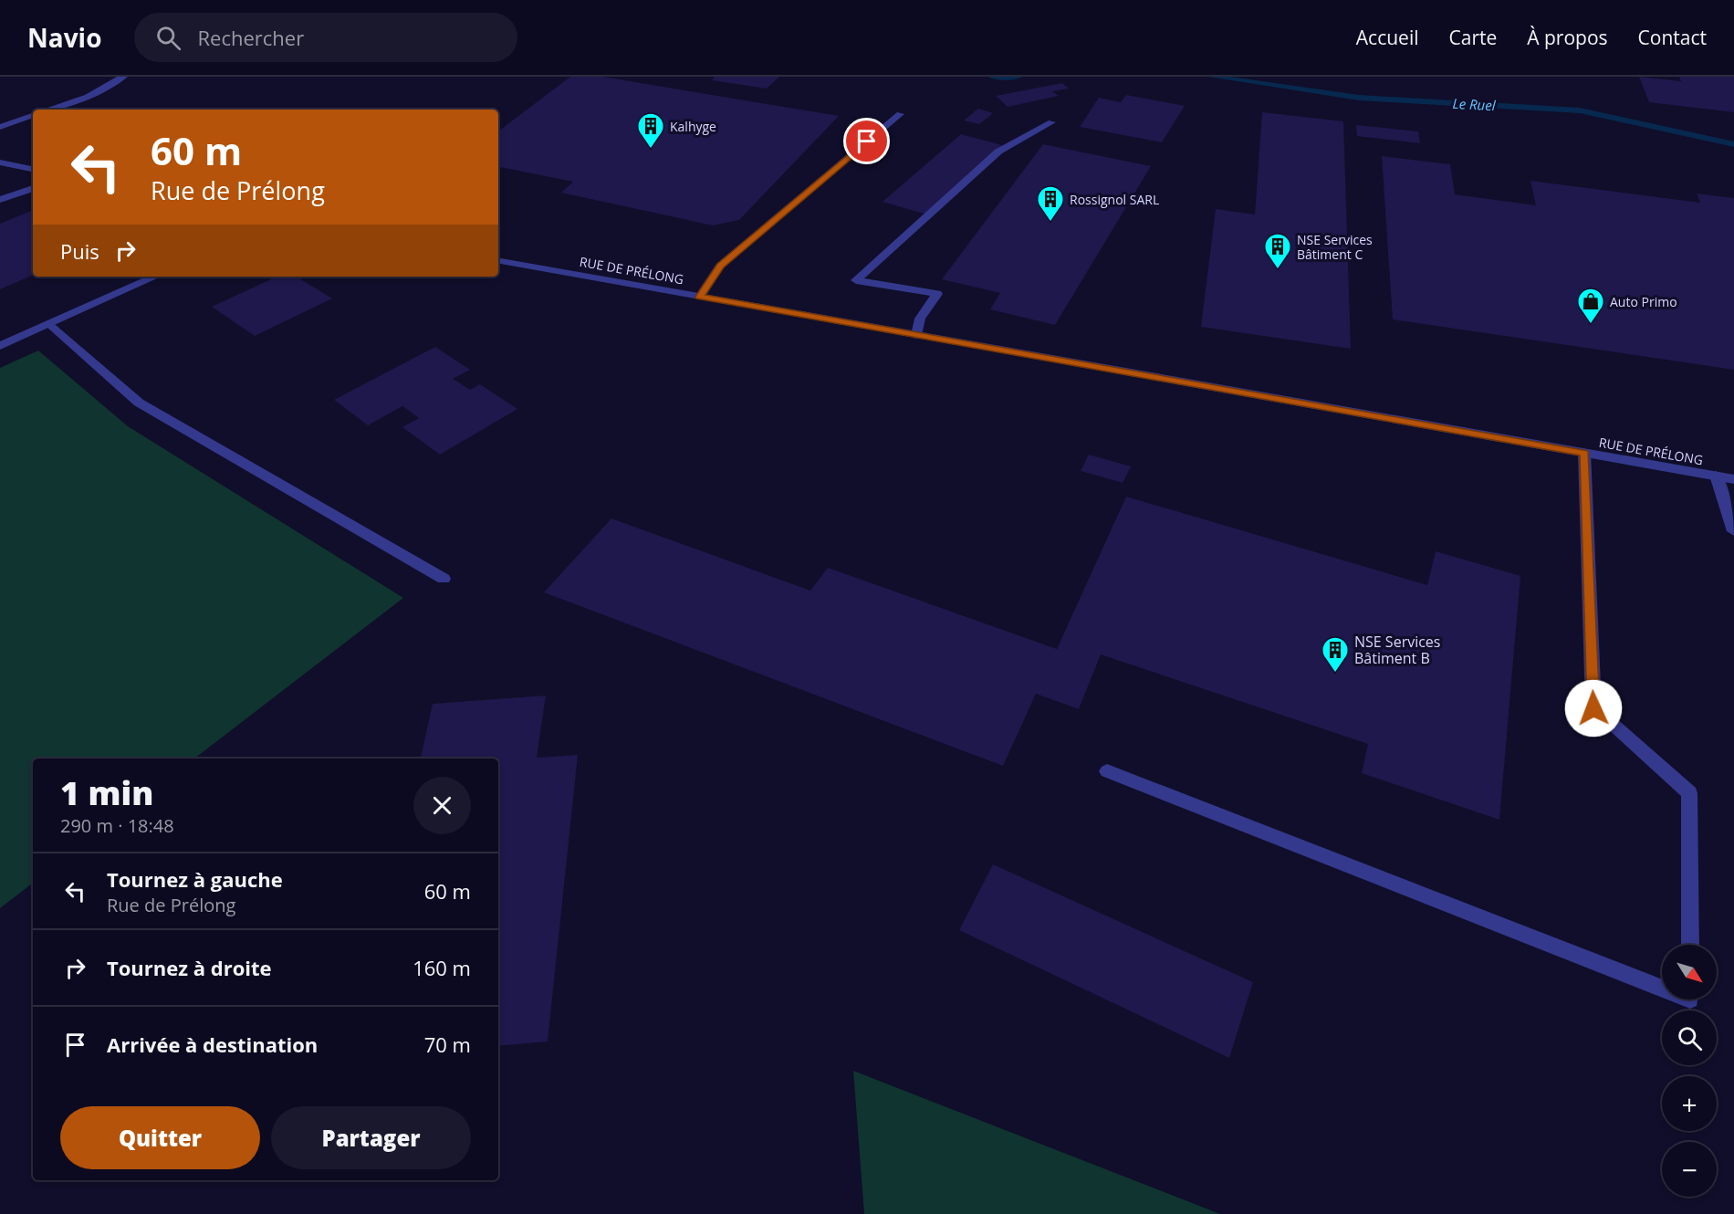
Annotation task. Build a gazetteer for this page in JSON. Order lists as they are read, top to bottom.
{
  "streets": {
    "street": ["RUE DE PRÉLONG"]
  },
  "water": ["Le Ruel"],
  "places": {
    "building": [
      "Kalhyge",
      "Rossignol SARL",
      "NSE Services Bâtiment C",
      "NSE Services Bâtiment B"
    ],
    "shop": ["Auto Primo"]
  },
  "north": "bottom right",
  "page": {
    "header": "Navio",
    "search": "Rechercher",
    "nav": [
      "Accueil",
      "Carte",
      "À propos",
      "Contact"
    ],
    "turn": ["60 m", "Rue de Prélong"],
    "then": "Puis",
    "heading": ["1 min", "290 m · 18:48"],
    "list": [
      {
        "name": "Tournez à gauche",
        "note": "Rue de Prélong",
        "value": "60 m"
      },
      {
        "name": "Tournez à droite",
        "value": "160 m"
      },
      {
        "name": "Arrivée à destination",
        "value": "70 m"
      }
    ],
    "map_buttons": ["+", "−"],
    "buttons": ["Quitter", "Partager"]
  }
}
